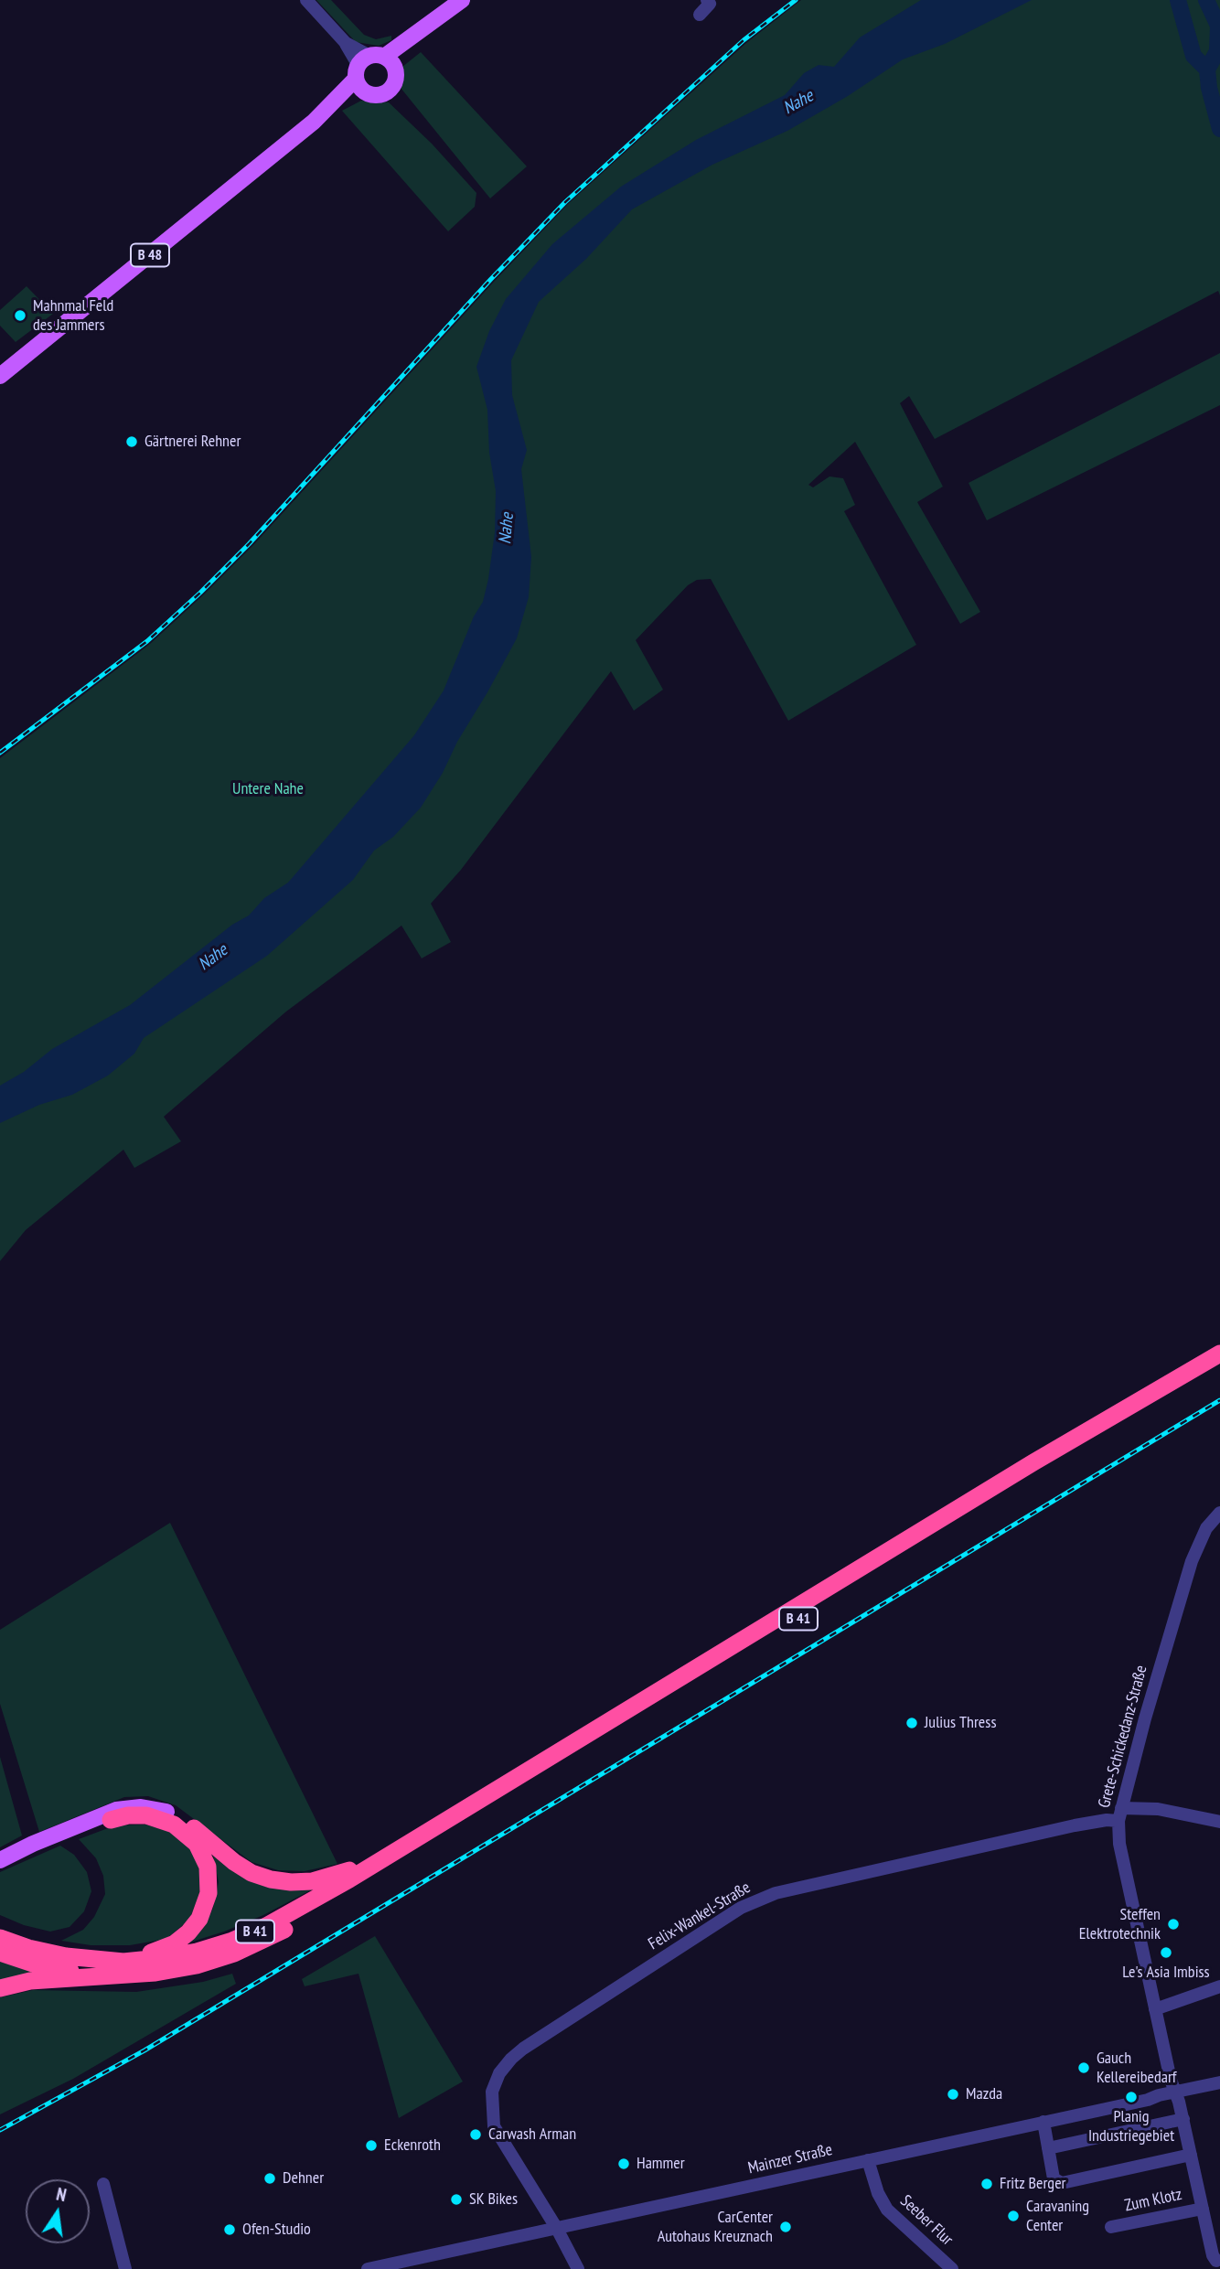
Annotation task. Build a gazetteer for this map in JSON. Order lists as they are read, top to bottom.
{
  "streets": {
    "highway": ["B 41"],
    "main road": ["B 48"],
    "street": [
      "Grete-Schickedanz-Straße",
      "Felix-Wankel-Straße",
      "Mainzer Straße",
      "Zum Klotz",
      "Seeber Flur"
    ]
  },
  "crossings": [
    ["Grete-Schickedanz-Straße", "Felix-Wankel-Straße"],
    ["Grete-Schickedanz-Straße", "Mainzer Straße"],
    ["Grete-Schickedanz-Straße", "Zum Klotz"],
    ["Felix-Wankel-Straße", "Mainzer Straße"],
    ["Mainzer Straße", "Zum Klotz"],
    ["Mainzer Straße", "Seeber Flur"]
  ],
  "water": ["Nahe"],
  "parks": ["Untere Nahe"],
  "places": [
    "Mahnmal Feld des Jammers",
    "Gärtnerei Rehner",
    "Julius Thress",
    "Steffen Elektrotechnik",
    "Le's Asia Imbiss",
    "Gauch Kellereibedarf",
    "Mazda",
    "Planig Industriegebiet",
    "Carwash Arman",
    "Eckenroth",
    "Hammer",
    "Dehner",
    "Fritz Berger",
    "SK Bikes",
    "Caravaning Center",
    "CarCenter Autohaus Kreuznach",
    "Ofen-Studio"
  ],
  "north": "top"
}
